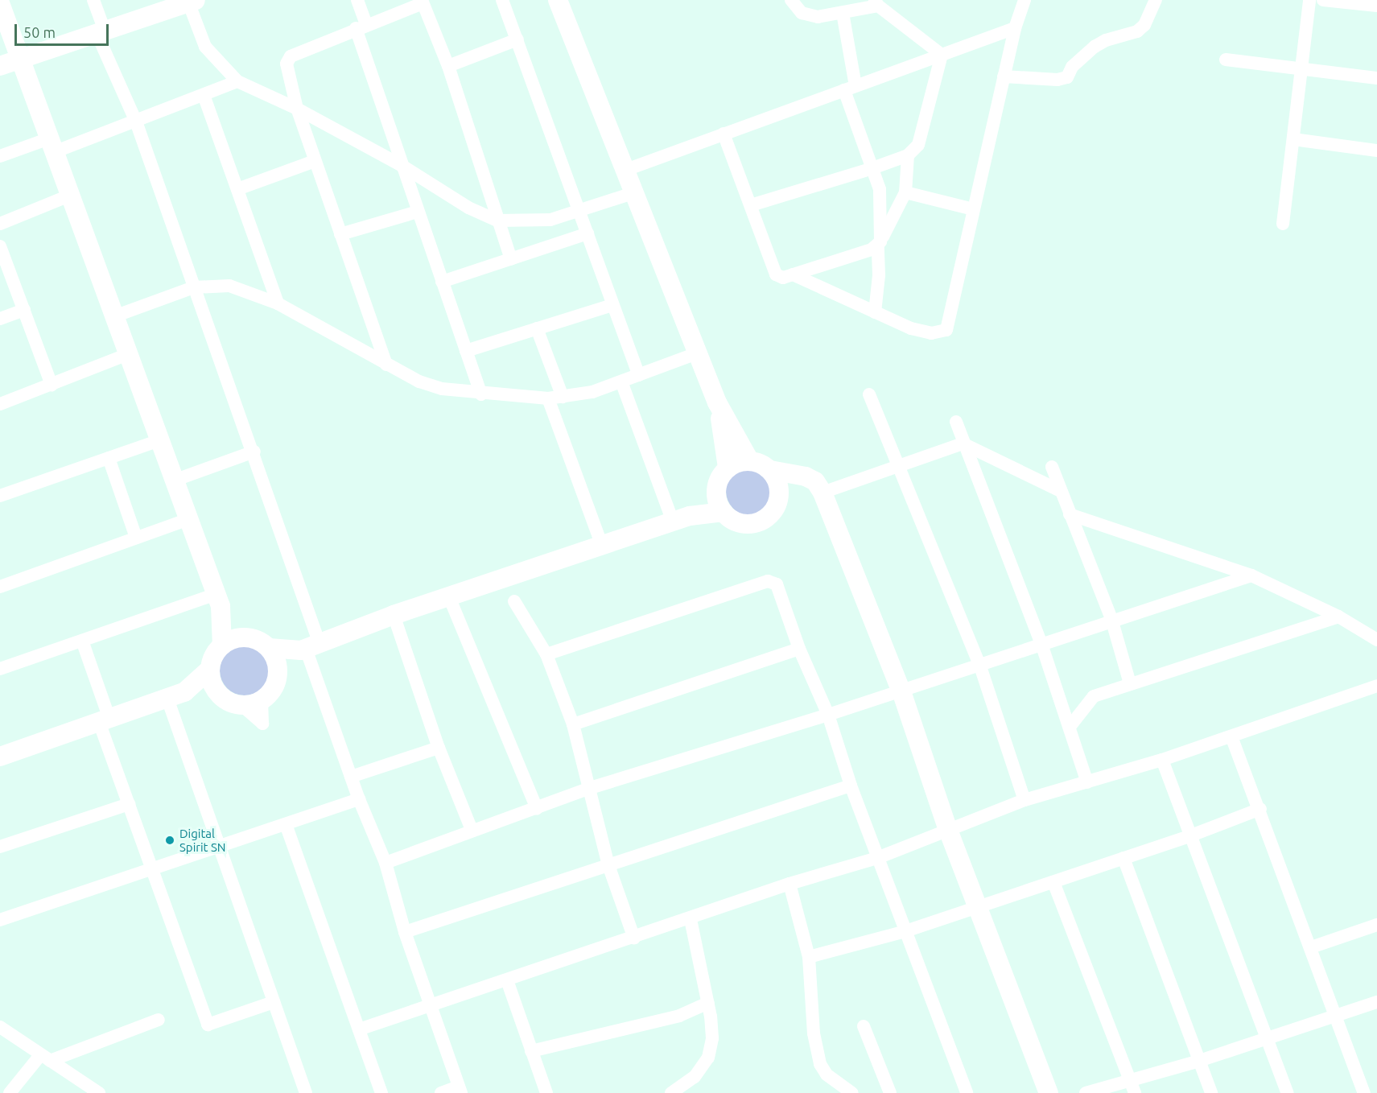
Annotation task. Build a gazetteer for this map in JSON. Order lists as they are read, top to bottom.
{
  "places": ["Digital Spirit SN"],
  "scale_bar": "50 m"
}
